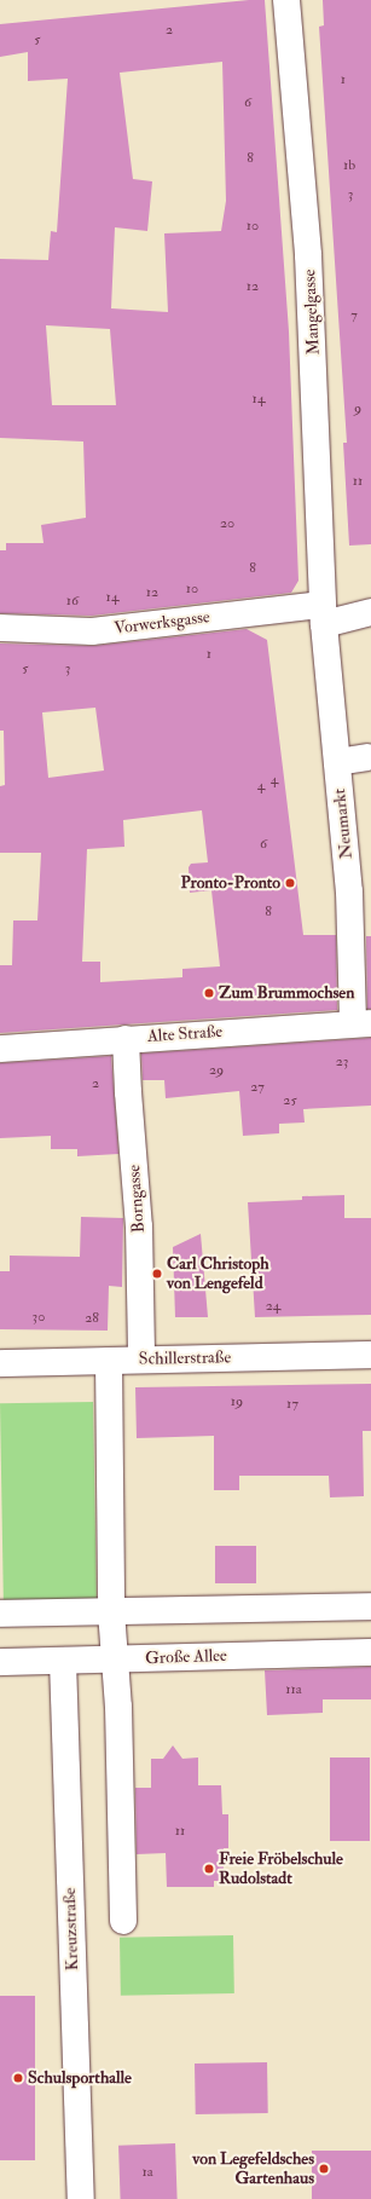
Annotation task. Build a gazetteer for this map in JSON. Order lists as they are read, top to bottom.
{
  "streets": {
    "street": [
      "Mangelgasse",
      "Vorwerksgasse",
      "Neumarkt",
      "Alte Straße",
      "Borngasse",
      "Schillerstraße",
      "Große Allee",
      "Kreuzstraße"
    ]
  },
  "crossings": [
    ["Mangelgasse", "Vorwerksgasse"],
    ["Mangelgasse", "Neumarkt"],
    ["Vorwerksgasse", "Neumarkt"],
    ["Neumarkt", "Alte Straße"],
    ["Alte Straße", "Borngasse"],
    ["Borngasse", "Schillerstraße"],
    ["Große Allee", "Kreuzstraße"]
  ],
  "places": [
    "Pronto-Pronto",
    "Zum Brummochsen",
    "Carl Christoph von Lengefeld",
    "Freie Fröbelschule Rudolstadt",
    "Schulsporthalle",
    "von Legefeldsches Gartenhaus"
  ],
  "house_numbers": [
    "2",
    "5",
    "1",
    "6",
    "8",
    "1b",
    "3",
    "10",
    "12",
    "7",
    "14",
    "9",
    "11",
    "20",
    "8",
    "10",
    "12",
    "14",
    "16",
    "1",
    "5",
    "3",
    "4",
    "4",
    "6",
    "8",
    "23",
    "29",
    "2",
    "27",
    "25",
    "24",
    "30",
    "28",
    "19",
    "17",
    "11a",
    "11",
    "1a"
  ]
}
